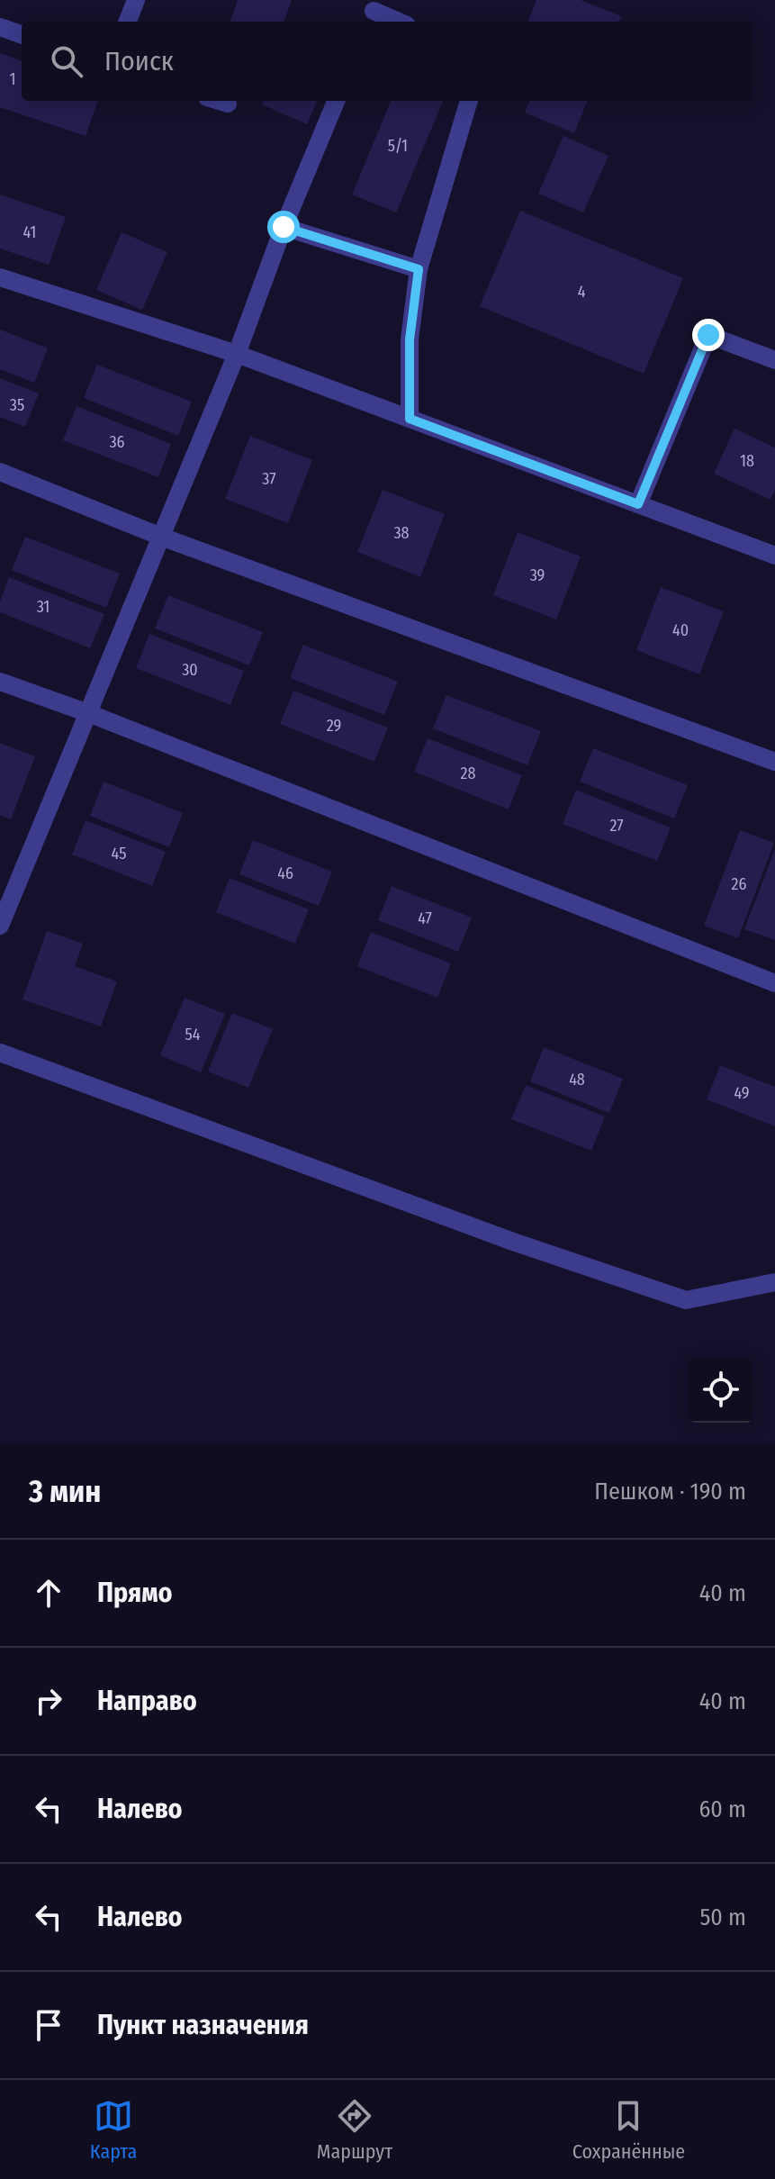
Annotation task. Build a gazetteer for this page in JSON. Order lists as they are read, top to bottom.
{
  "house_numbers": [
    "1",
    "5/1",
    "41",
    "4",
    "35",
    "36",
    "18",
    "37",
    "38",
    "39",
    "31",
    "40",
    "30",
    "29",
    "28",
    "27",
    "45",
    "46",
    "26",
    "47",
    "54",
    "48",
    "49"
  ],
  "page": {
    "search": "Поиск",
    "heading": ["3 мин", "Пешком · 190 m"],
    "list": [
      ["Прямо", "40 m"],
      ["Направо", "40 m"],
      ["Налево", "60 m"],
      ["Налево", "50 m"],
      "Пункт назначения"
    ],
    "nav": ["Карта", "Маршрут", "Сохранённые"]
  }
}
